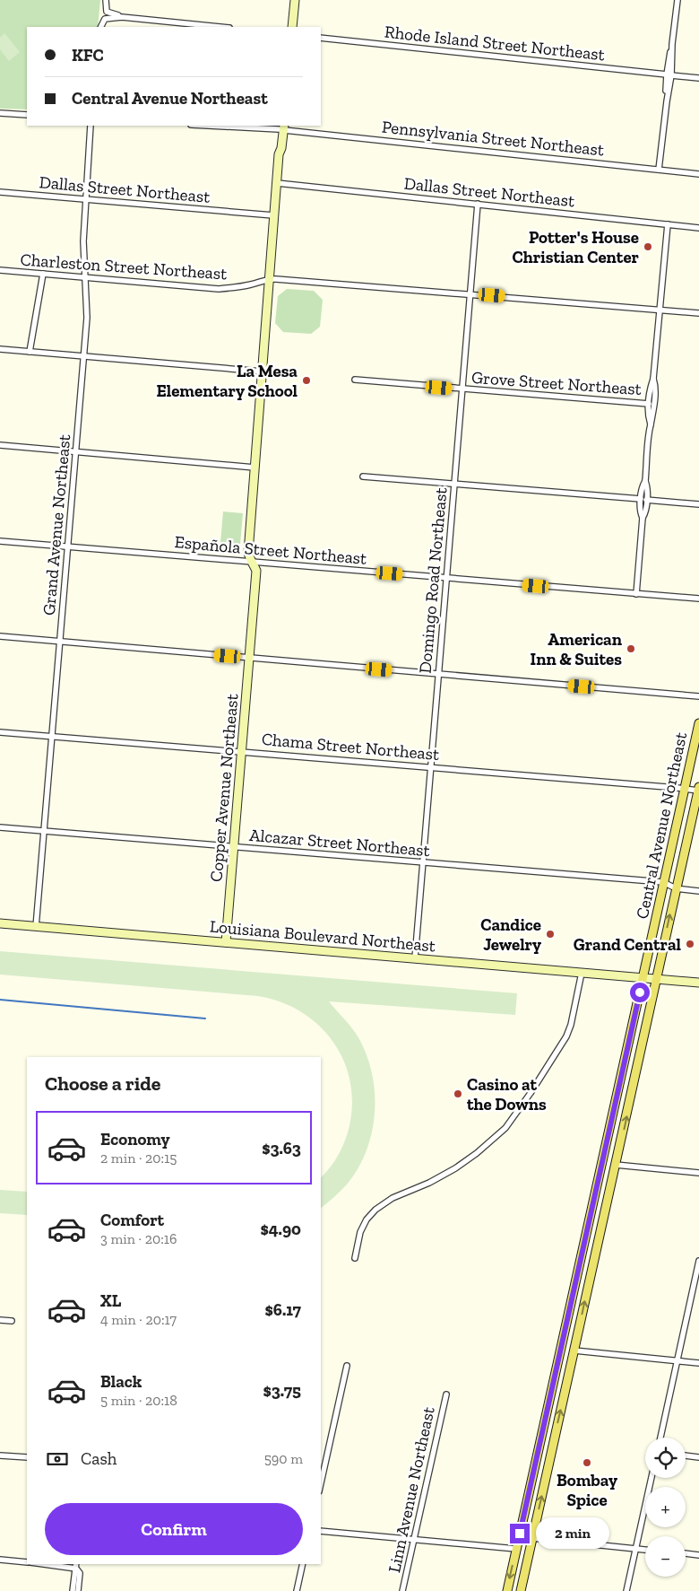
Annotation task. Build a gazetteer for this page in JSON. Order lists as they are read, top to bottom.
{
  "streets": {
    "main road": ["Central Avenue Northeast"],
    "street": [
      "Rhode Island Street Northeast",
      "Pennsylvania Street Northeast",
      "Dallas Street Northeast",
      "Charleston Street Northeast",
      "Grove Street Northeast",
      "Grand Avenue Northeast",
      "Española Street Northeast",
      "Domingo Road Northeast",
      "Chama Street Northeast",
      "Copper Avenue Northeast",
      "Alcazar Street Northeast",
      "Louisiana Boulevard Northeast",
      "Linn Avenue Northeast"
    ]
  },
  "crossings": [
    ["Pennsylvania Street Northeast", "Copper Avenue Northeast"],
    ["Dallas Street Northeast", "Grand Avenue Northeast"],
    ["Dallas Street Northeast", "Domingo Road Northeast"],
    ["Dallas Street Northeast", "Copper Avenue Northeast"],
    ["Charleston Street Northeast", "Grand Avenue Northeast"],
    ["Charleston Street Northeast", "Domingo Road Northeast"],
    ["Charleston Street Northeast", "Copper Avenue Northeast"],
    ["Grove Street Northeast", "Domingo Road Northeast"],
    ["Grand Avenue Northeast", "Española Street Northeast"],
    ["Grand Avenue Northeast", "Chama Street Northeast"],
    ["Grand Avenue Northeast", "Alcazar Street Northeast"],
    ["Grand Avenue Northeast", "Louisiana Boulevard Northeast"],
    ["Española Street Northeast", "Domingo Road Northeast"],
    ["Española Street Northeast", "Copper Avenue Northeast"],
    ["Domingo Road Northeast", "Chama Street Northeast"],
    ["Domingo Road Northeast", "Alcazar Street Northeast"],
    ["Domingo Road Northeast", "Louisiana Boulevard Northeast"],
    ["Chama Street Northeast", "Copper Avenue Northeast"],
    ["Chama Street Northeast", "Central Avenue Northeast"],
    ["Copper Avenue Northeast", "Alcazar Street Northeast"],
    ["Copper Avenue Northeast", "Louisiana Boulevard Northeast"],
    ["Central Avenue Northeast", "Alcazar Street Northeast"],
    ["Central Avenue Northeast", "Louisiana Boulevard Northeast"]
  ],
  "places": [
    "Potter's House Christian Center",
    "La Mesa Elementary School",
    "American Inn & Suites",
    "Candice Jewelry",
    "Grand Central",
    "Casino at the Downs",
    "Bombay Spice"
  ],
  "page": {
    "banner": ["KFC", "Central Avenue Northeast"],
    "heading": "Choose a ride",
    "list": [
      {
        "name": "Economy",
        "note": "2 min · 20:15",
        "value": "$3.63"
      },
      {
        "name": "Comfort",
        "note": "3 min · 20:16",
        "value": "$4.90"
      },
      {
        "name": "XL",
        "note": "4 min · 20:17",
        "value": "$6.17"
      },
      {
        "name": "Black",
        "note": "5 min · 20:18",
        "value": "$3.75"
      }
    ],
    "pay": ["Cash", "590 m"],
    "map_buttons": ["+", "−"],
    "buttons": "Confirm",
    "bubble": "2 min"
  }
}
